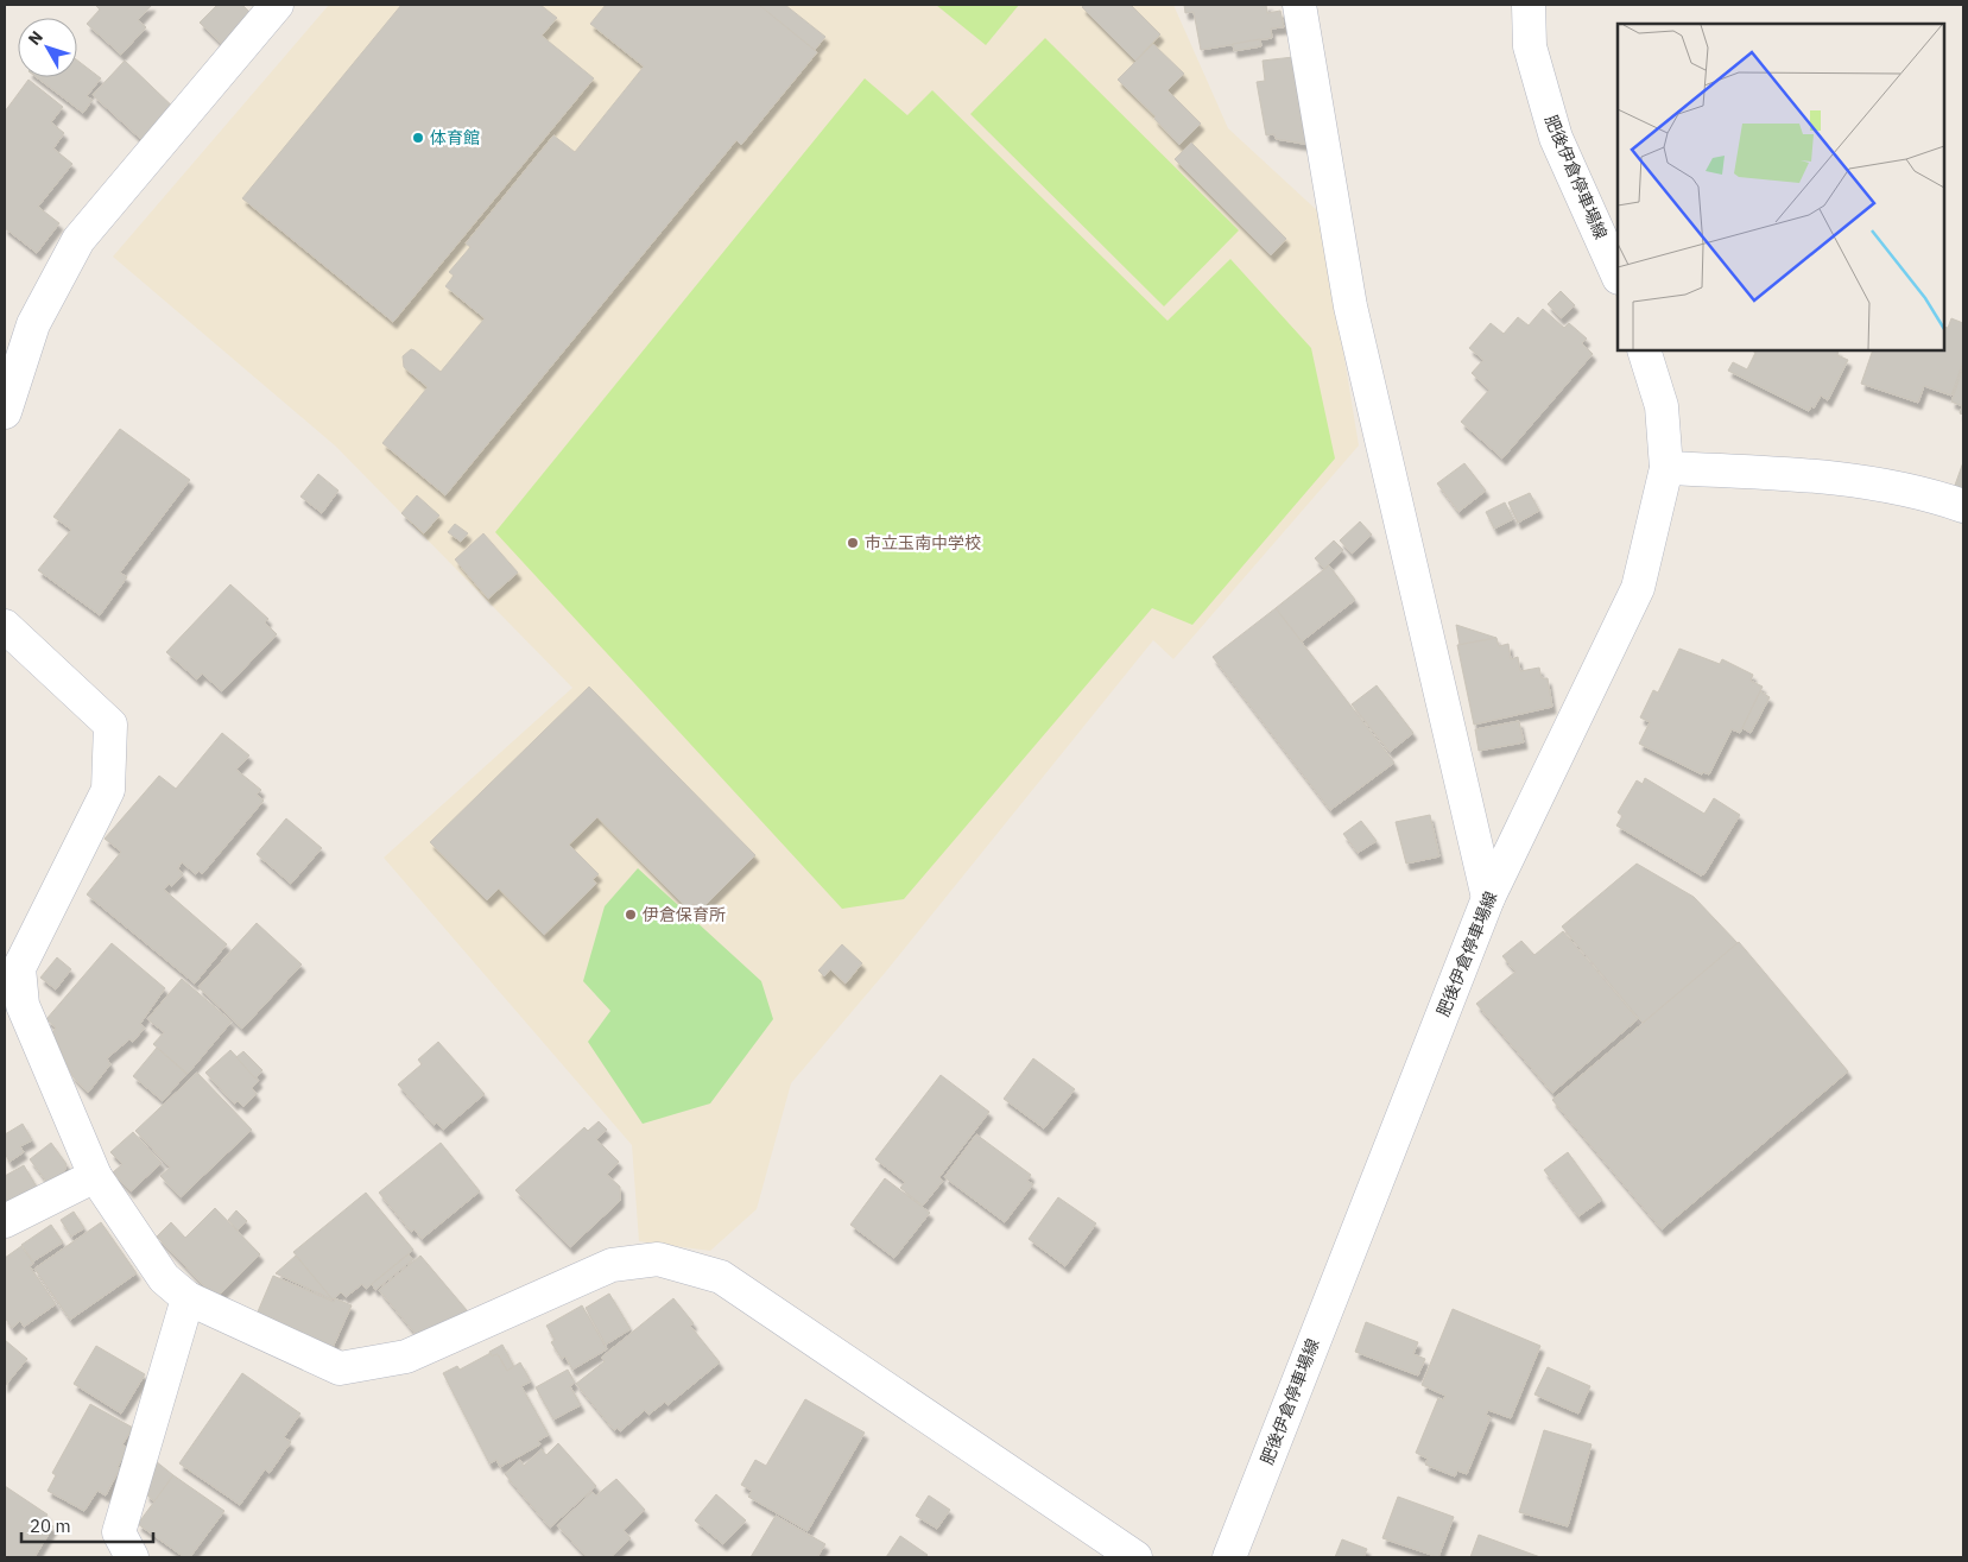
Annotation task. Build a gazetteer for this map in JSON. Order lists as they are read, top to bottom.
{
  "streets": {
    "street": ["肥後伊倉停車場線"]
  },
  "places": ["体育館", "市立玉南中学校", "伊倉保育所"],
  "scale_bar": "20 m",
  "north": "top left"
}
